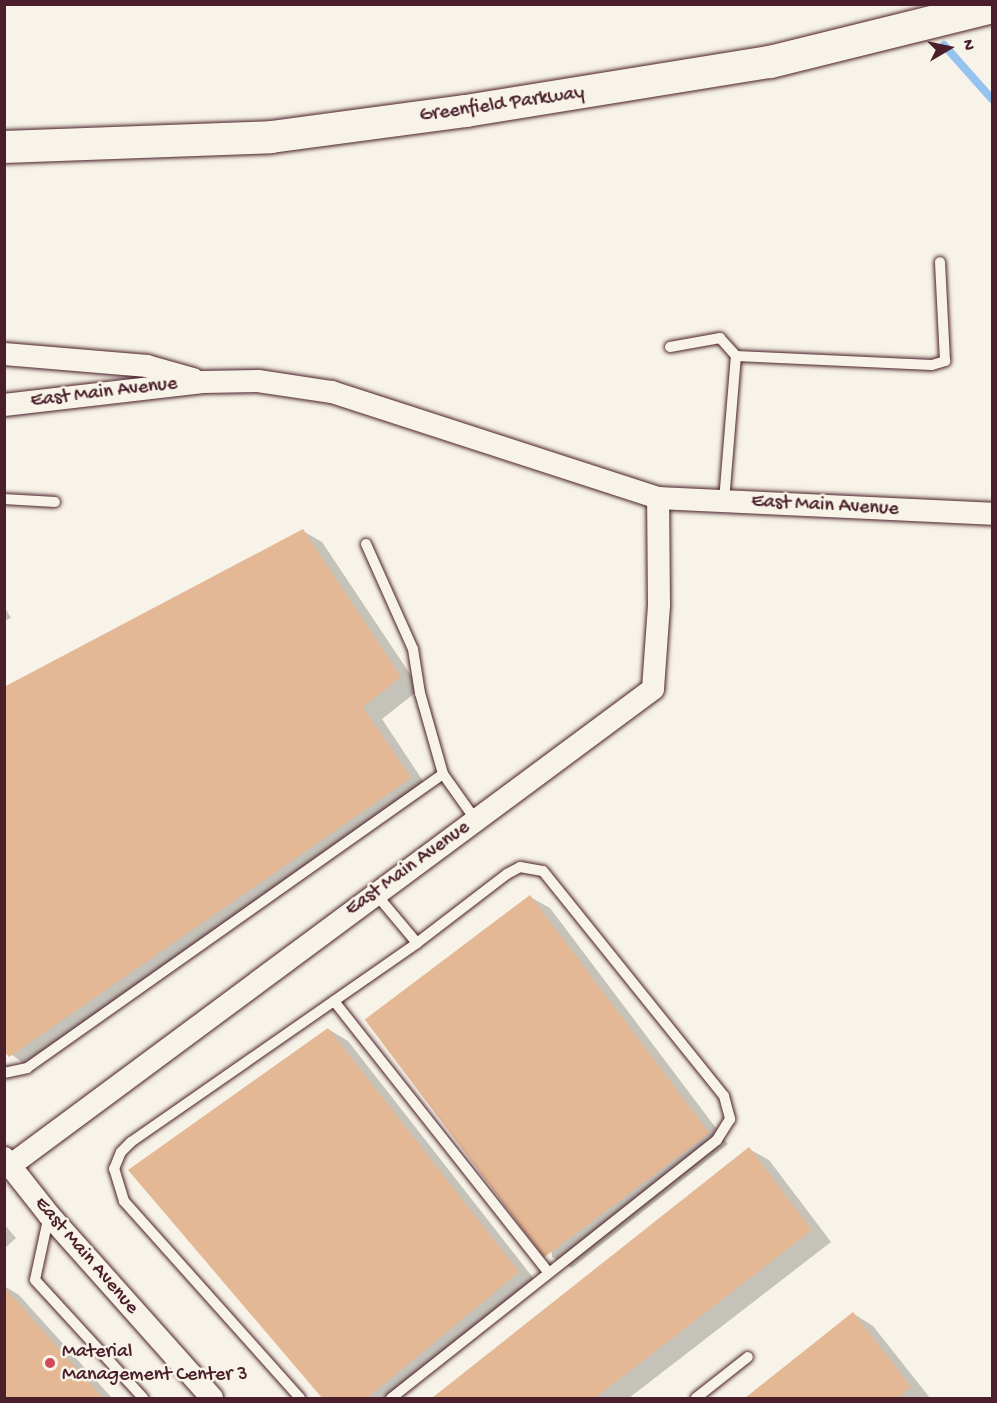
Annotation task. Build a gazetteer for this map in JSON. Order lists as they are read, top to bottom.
{
  "streets": {
    "main road": ["Greenfield Parkway"],
    "street": ["East Main Avenue"]
  },
  "places": ["Material Management Center 3"],
  "north": "right"
}
